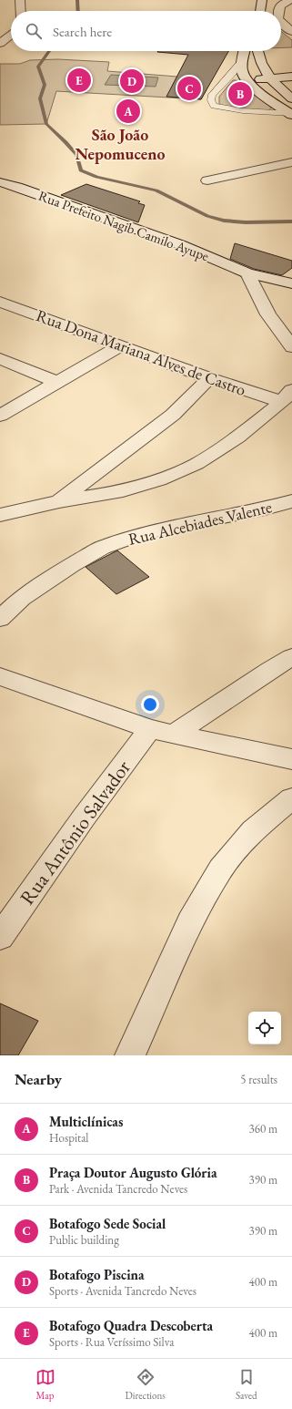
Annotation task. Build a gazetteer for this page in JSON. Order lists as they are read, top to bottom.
{
  "streets": {
    "street": [
      "Rua Prefeito Nagib Camilo Ayupe",
      "Rua Dona Mariana Alves de Castro",
      "Rua Alcebiades Valente",
      "Rua Antônio Salvador"
    ]
  },
  "districts": ["São João Nepomuceno"],
  "page": {
    "search": "Search here",
    "pins": [
      "E",
      "D",
      "C",
      "B",
      "A"
    ],
    "heading": ["Nearby", "5 results"],
    "list": [
      {
        "mark": "A",
        "name": "Multiclínicas",
        "note": "Hospital",
        "value": "360 m"
      },
      {
        "mark": "B",
        "name": "Praça Doutor Augusto Glória",
        "note": "Park · Avenida Tancredo Neves",
        "value": "390 m"
      },
      {
        "mark": "C",
        "name": "Botafogo Sede Social",
        "note": "Public building",
        "value": "390 m"
      },
      {
        "mark": "D",
        "name": "Botafogo Piscina",
        "note": "Sports · Avenida Tancredo Neves",
        "value": "400 m"
      },
      {
        "mark": "E",
        "name": "Botafogo Quadra Descoberta",
        "note": "Sports · Rua Veríssimo Silva",
        "value": "400 m"
      }
    ],
    "nav": ["Map", "Directions", "Saved"]
  }
}
